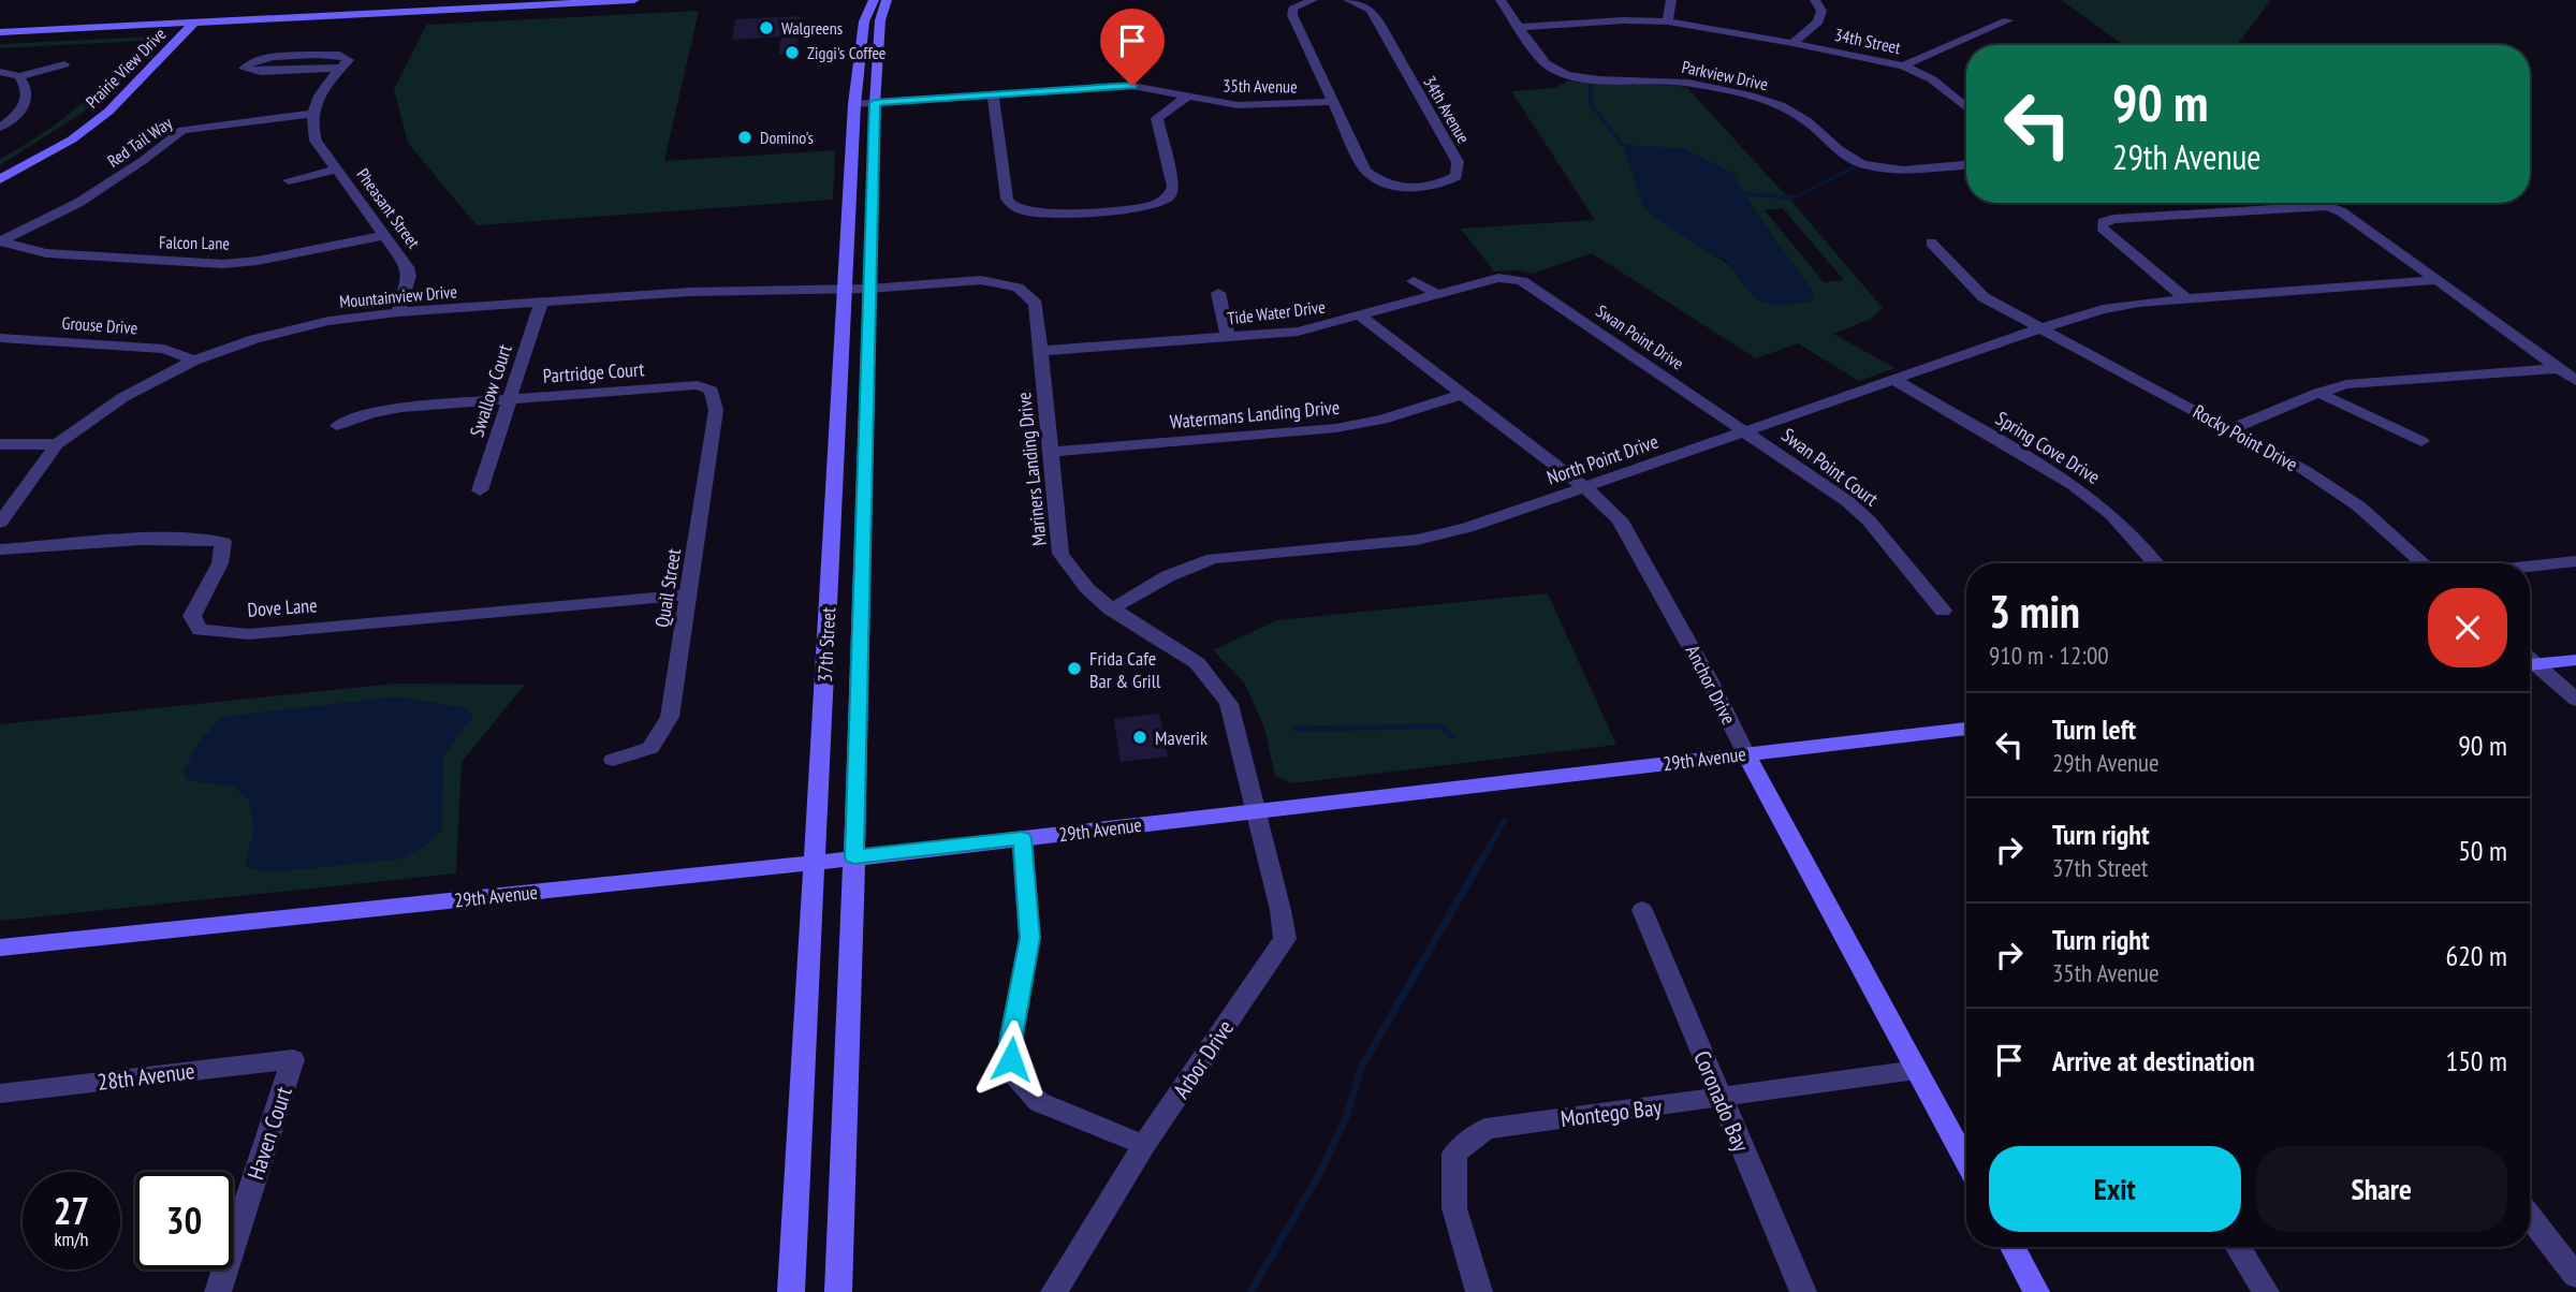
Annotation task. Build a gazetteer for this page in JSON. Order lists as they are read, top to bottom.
{
  "streets": {
    "main road": [
      "Prairie View Drive",
      "37th Street",
      "Anchor Drive",
      "29th Avenue"
    ],
    "street": [
      "34th Street",
      "Parkview Drive",
      "35th Avenue",
      "34th Avenue",
      "Red Tail Way",
      "Pheasant Street",
      "Falcon Lane",
      "Mountainview Drive",
      "Tide Water Drive",
      "Grouse Drive",
      "Swan Point Drive",
      "Partridge Court",
      "Swallow Court",
      "Watermans Landing Drive",
      "Rocky Point Drive",
      "Spring Cove Drive",
      "North Point Drive",
      "Swan Point Court",
      "Mariners Landing Drive",
      "Quail Street",
      "Dove Lane",
      "Arbor Drive",
      "28th Avenue",
      "Coronado Bay",
      "Montego Bay",
      "Haven Court"
    ]
  },
  "crossings": [
    ["35th Avenue", "34th Avenue"],
    ["35th Avenue", "37th Street"],
    ["Red Tail Way", "Pheasant Street"],
    ["Red Tail Way", "Falcon Lane"],
    ["Pheasant Street", "Falcon Lane"],
    ["Pheasant Street", "Mountainview Drive"],
    ["Mountainview Drive", "Grouse Drive"],
    ["Mountainview Drive", "Swallow Court"],
    ["Mountainview Drive", "Mariners Landing Drive"],
    ["Mountainview Drive", "37th Street"],
    ["Tide Water Drive", "Swan Point Drive"],
    ["Tide Water Drive", "Mariners Landing Drive"],
    ["Tide Water Drive", "Anchor Drive"],
    ["Swan Point Drive", "North Point Drive"],
    ["Swan Point Drive", "Swan Point Court"],
    ["Partridge Court", "Swallow Court"],
    ["Partridge Court", "Quail Street"],
    ["Watermans Landing Drive", "Mariners Landing Drive"],
    ["Watermans Landing Drive", "Anchor Drive"],
    ["Rocky Point Drive", "North Point Drive"],
    ["Spring Cove Drive", "North Point Drive"],
    ["North Point Drive", "Swan Point Court"],
    ["North Point Drive", "Mariners Landing Drive"],
    ["North Point Drive", "Anchor Drive"],
    ["Mariners Landing Drive", "37th Street"],
    ["Mariners Landing Drive", "29th Avenue"],
    ["Mariners Landing Drive", "Arbor Drive"],
    ["Quail Street", "Dove Lane"],
    ["37th Street", "29th Avenue"],
    ["Anchor Drive", "29th Avenue"],
    ["Anchor Drive", "Montego Bay"],
    ["29th Avenue", "Arbor Drive"],
    ["28th Avenue", "Haven Court"],
    ["Coronado Bay", "Montego Bay"]
  ],
  "places": [
    "Walgreens",
    "Ziggi's Coffee",
    "Domino's",
    "Frida Cafe Bar & Grill",
    "Maverik"
  ],
  "page": {
    "turn": ["90 m", "29th Avenue"],
    "heading": ["3 min", "910 m · 12:00"],
    "list": [
      {
        "name": "Turn left",
        "note": "29th Avenue",
        "value": "90 m"
      },
      {
        "name": "Turn right",
        "note": "37th Street",
        "value": "50 m"
      },
      {
        "name": "Turn right",
        "note": "35th Avenue",
        "value": "620 m"
      },
      {
        "name": "Arrive at destination",
        "value": "150 m"
      }
    ],
    "buttons": ["Exit", "Share"],
    "speed": "27 km/h",
    "limit": "30"
  }
}
